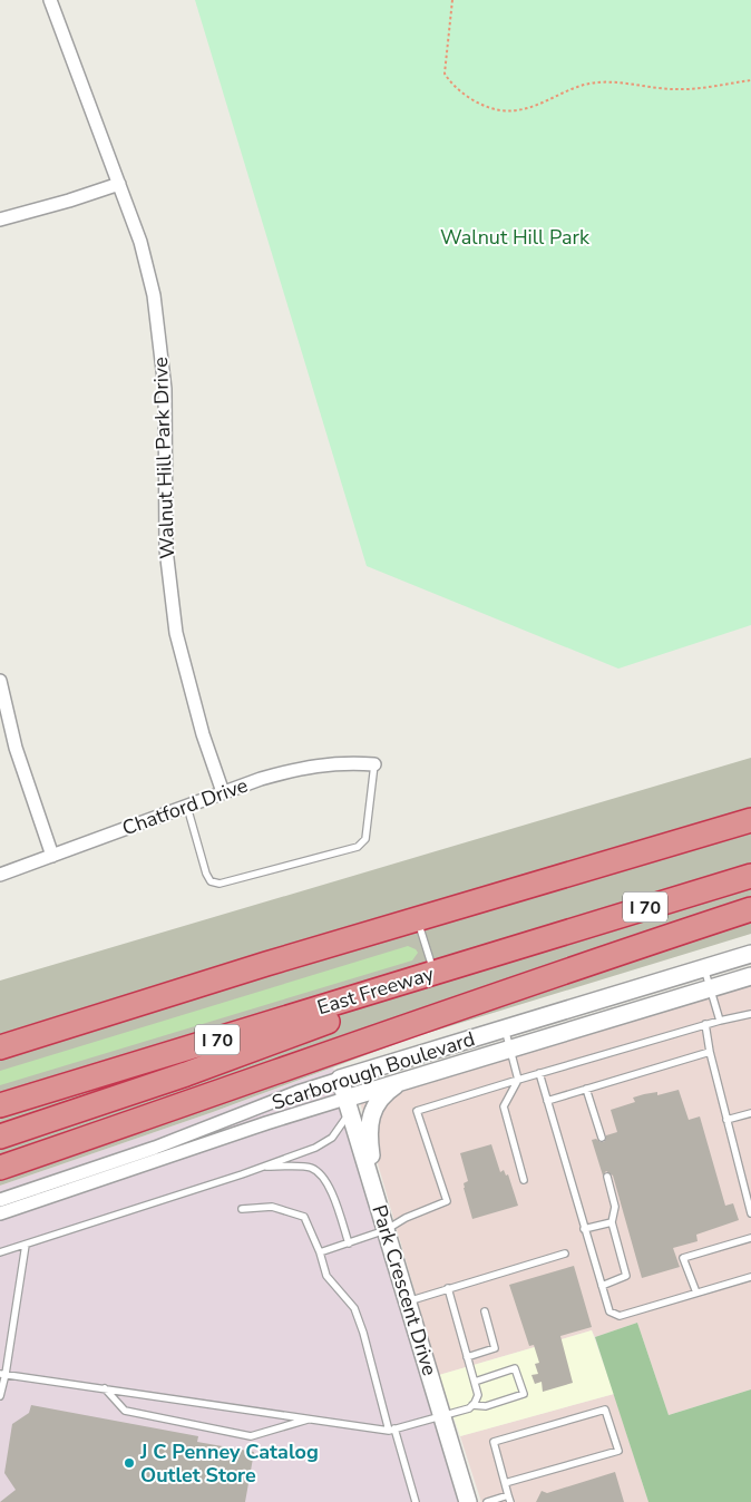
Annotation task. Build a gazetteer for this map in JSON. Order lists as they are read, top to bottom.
{
  "streets": {
    "highway": ["I 70", "East Freeway"],
    "street": [
      "Walnut Hill Park Drive",
      "Chatford Drive",
      "Scarborough Boulevard",
      "Park Crescent Drive"
    ]
  },
  "crossings": [
    ["Walnut Hill Park Drive", "Chatford Drive"],
    ["Scarborough Boulevard", "Park Crescent Drive"]
  ],
  "parks": ["Walnut Hill Park"],
  "places": ["J C Penney Catalog Outlet Store"]
}
